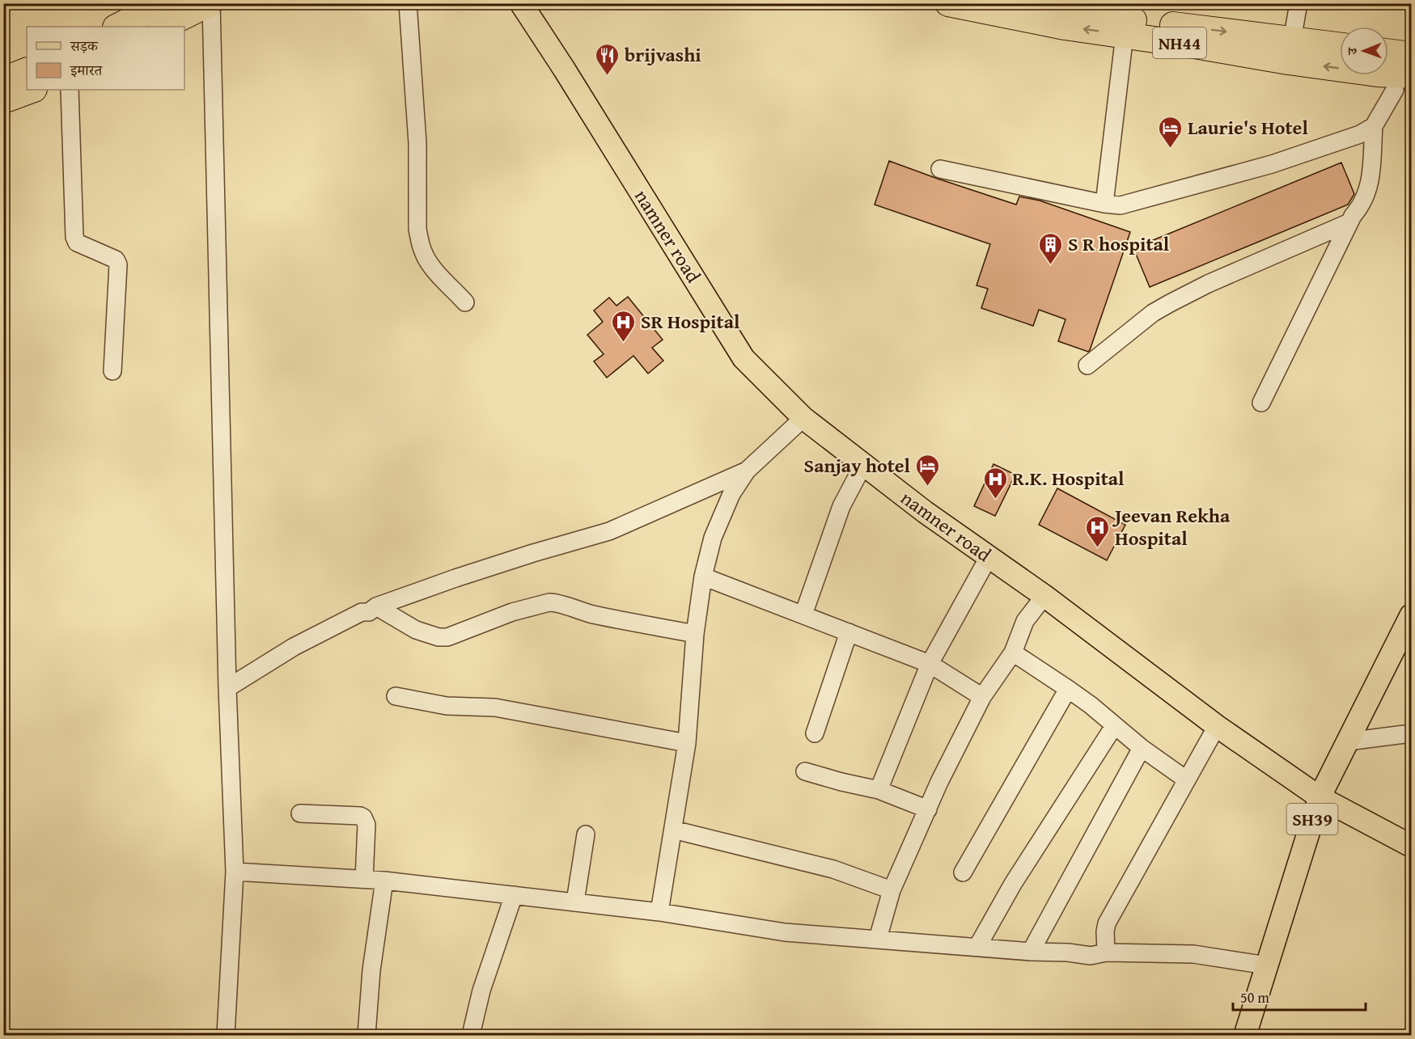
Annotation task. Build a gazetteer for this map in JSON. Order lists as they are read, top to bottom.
{
  "streets": {
    "highway": ["NH44"],
    "main road": ["namner road", "SH39"]
  },
  "crossings": [
    ["namner road", "SH39"]
  ],
  "places": {
    "restaurant": ["brijvashi"],
    "hotel": ["Laurie's Hotel", "Sanjay hotel"],
    "building": ["S R hospital"],
    "hospital": ["SR Hospital", "R.K. Hospital", "Jeevan Rekha Hospital"]
  },
  "legend": ["सड़क", "इमारत"],
  "scale_bar": "50 m",
  "north": "left"
}
